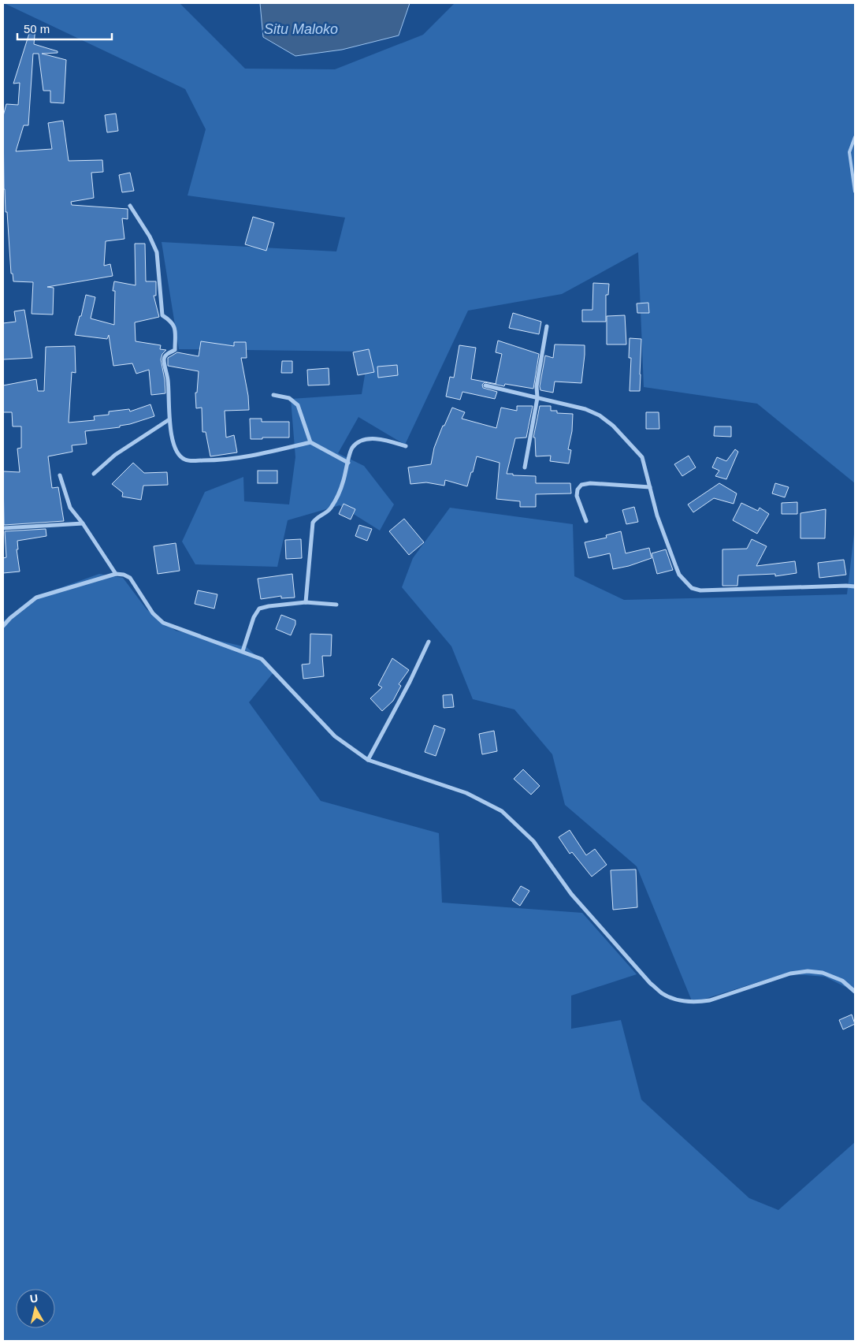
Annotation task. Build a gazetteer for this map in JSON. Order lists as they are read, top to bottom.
{
  "water": ["Situ Maloko"],
  "scale_bar": "50 m",
  "north": "top"
}
